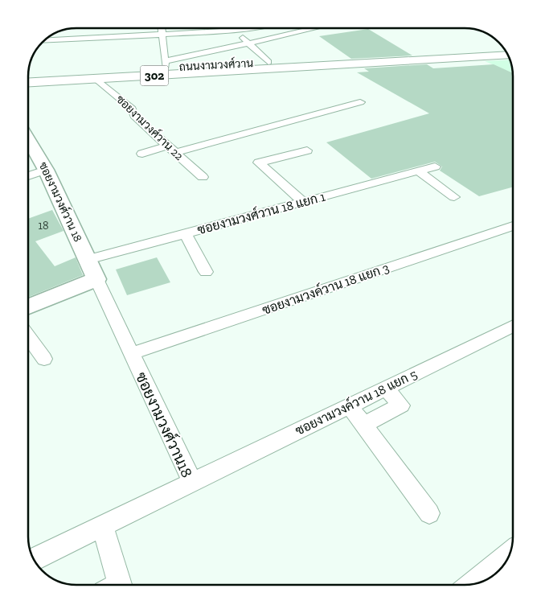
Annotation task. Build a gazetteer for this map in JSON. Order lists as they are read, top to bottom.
{
  "streets": {
    "main road": ["ถนนงามวงศ์วาน", "302"],
    "street": [
      "ซอยงามวงศ์วาน 22",
      "ซอยงามวงศ์วาน 18",
      "ซอยงามวงศ์วาน 18 แยก 1",
      "ซอยงามวงค์วาน 18 แยก 3",
      "ซอยงามวงค์วาน 18 แยก 5",
      "ซอยงามวงศ์วาน18"
    ]
  },
  "crossings": [
    ["ถนนงามวงศ์วาน", "ซอยงามวงศ์วาน 22"],
    ["ซอยงามวงศ์วาน 18", "ซอยงามวงศ์วาน 18 แยก 1"],
    ["ซอยงามวงศ์วาน 18", "ซอยงามวงศ์วาน18"],
    ["ซอยงามวงค์วาน 18 แยก 3", "ซอยงามวงศ์วาน18"],
    ["ซอยงามวงค์วาน 18 แยก 5", "ซอยงามวงศ์วาน18"]
  ],
  "house_numbers": ["18"]
}
